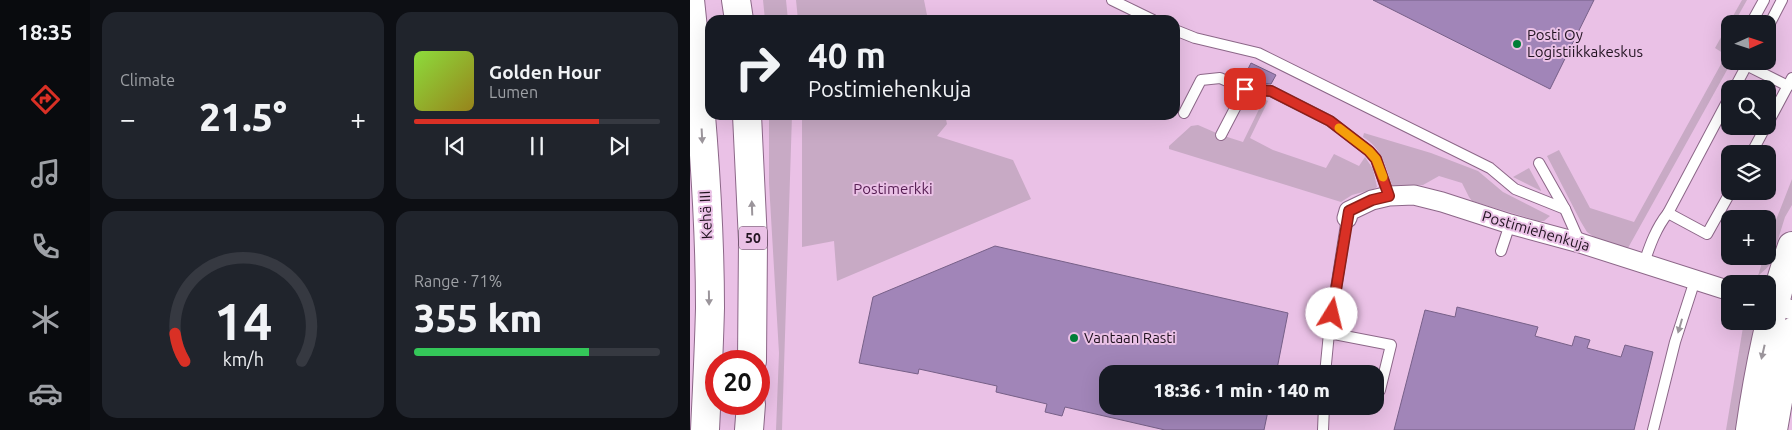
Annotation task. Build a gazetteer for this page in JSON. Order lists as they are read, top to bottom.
{
  "streets": {
    "main road": ["Kehä III", "50"],
    "street": ["Postimiehenkuja"]
  },
  "parks": ["Postimerkki"],
  "places": ["Posti Oy Logistiikkakeskus", "Vantaan Rasti"],
  "north": "right",
  "page": {
    "tabs": "18:35",
    "tile": [
      "Climate",
      ["Range · 71%", "355 km"]
    ],
    "map_buttons": ["+", "−"],
    "turn": ["40 m", "Postimiehenkuja"],
    "song": ["Golden Hour", "Lumen"],
    "heat": ["−", "21.5°", "+"],
    "limit": "20",
    "trip": "18:36 · 1 min · 140 m",
    "gauge": ["14", "km/h"]
  }
}
